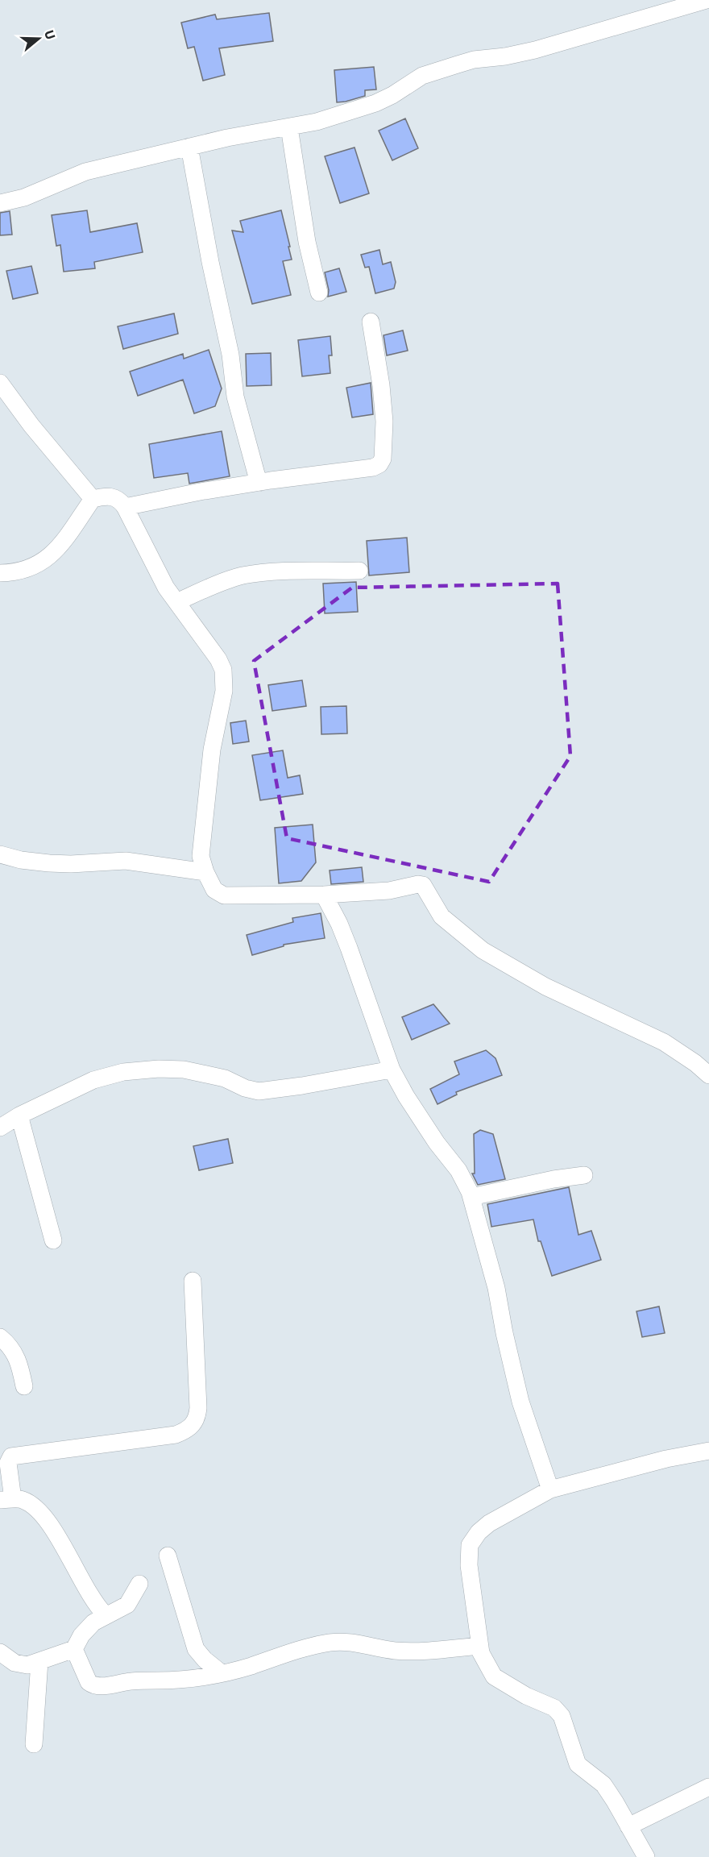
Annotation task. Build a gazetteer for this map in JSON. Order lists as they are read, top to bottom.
{
  "north": "right"
}
